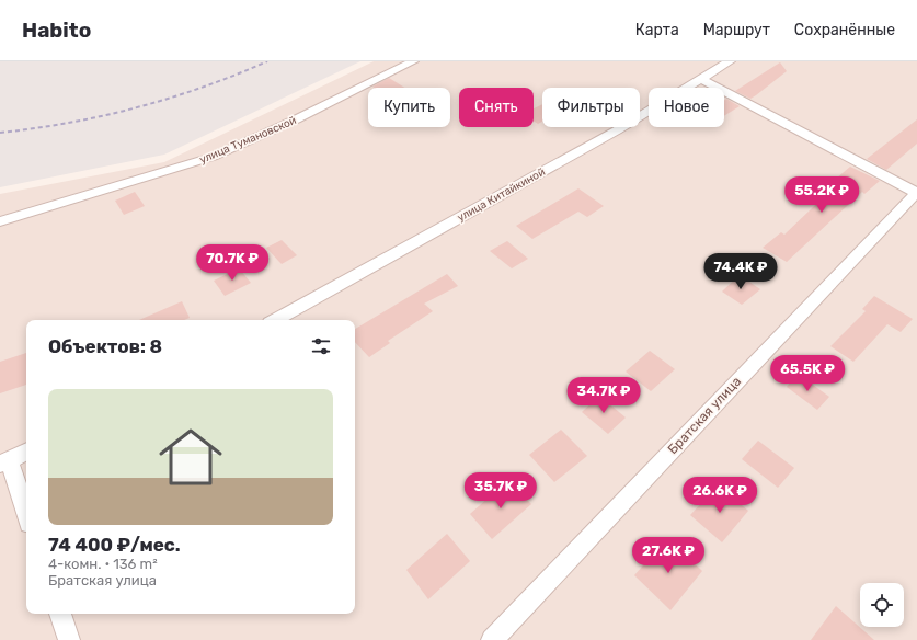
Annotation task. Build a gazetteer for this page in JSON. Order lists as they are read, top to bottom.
{
  "streets": {
    "street": ["улица Тумановской", "улица Китайкиной", "Братская улица"]
  },
  "page": {
    "header": "Habito",
    "nav": ["Карта", "Маршрут", "Сохранённые"],
    "chip": [
      "Купить",
      "Снять",
      "Фильтры",
      "Новое"
    ],
    "price": [
      "55.2K ₽",
      "70.7K ₽",
      "74.4K ₽",
      "65.5K ₽",
      "34.7K ₽",
      "35.7K ₽",
      "26.6K ₽",
      "27.6K ₽"
    ],
    "heading": "Объектов: 8",
    "list": [
      {
        "name": "74 400 ₽/мес.",
        "note": "4-комн. · 136 m² · Братская улица"
      }
    ]
  }
}
